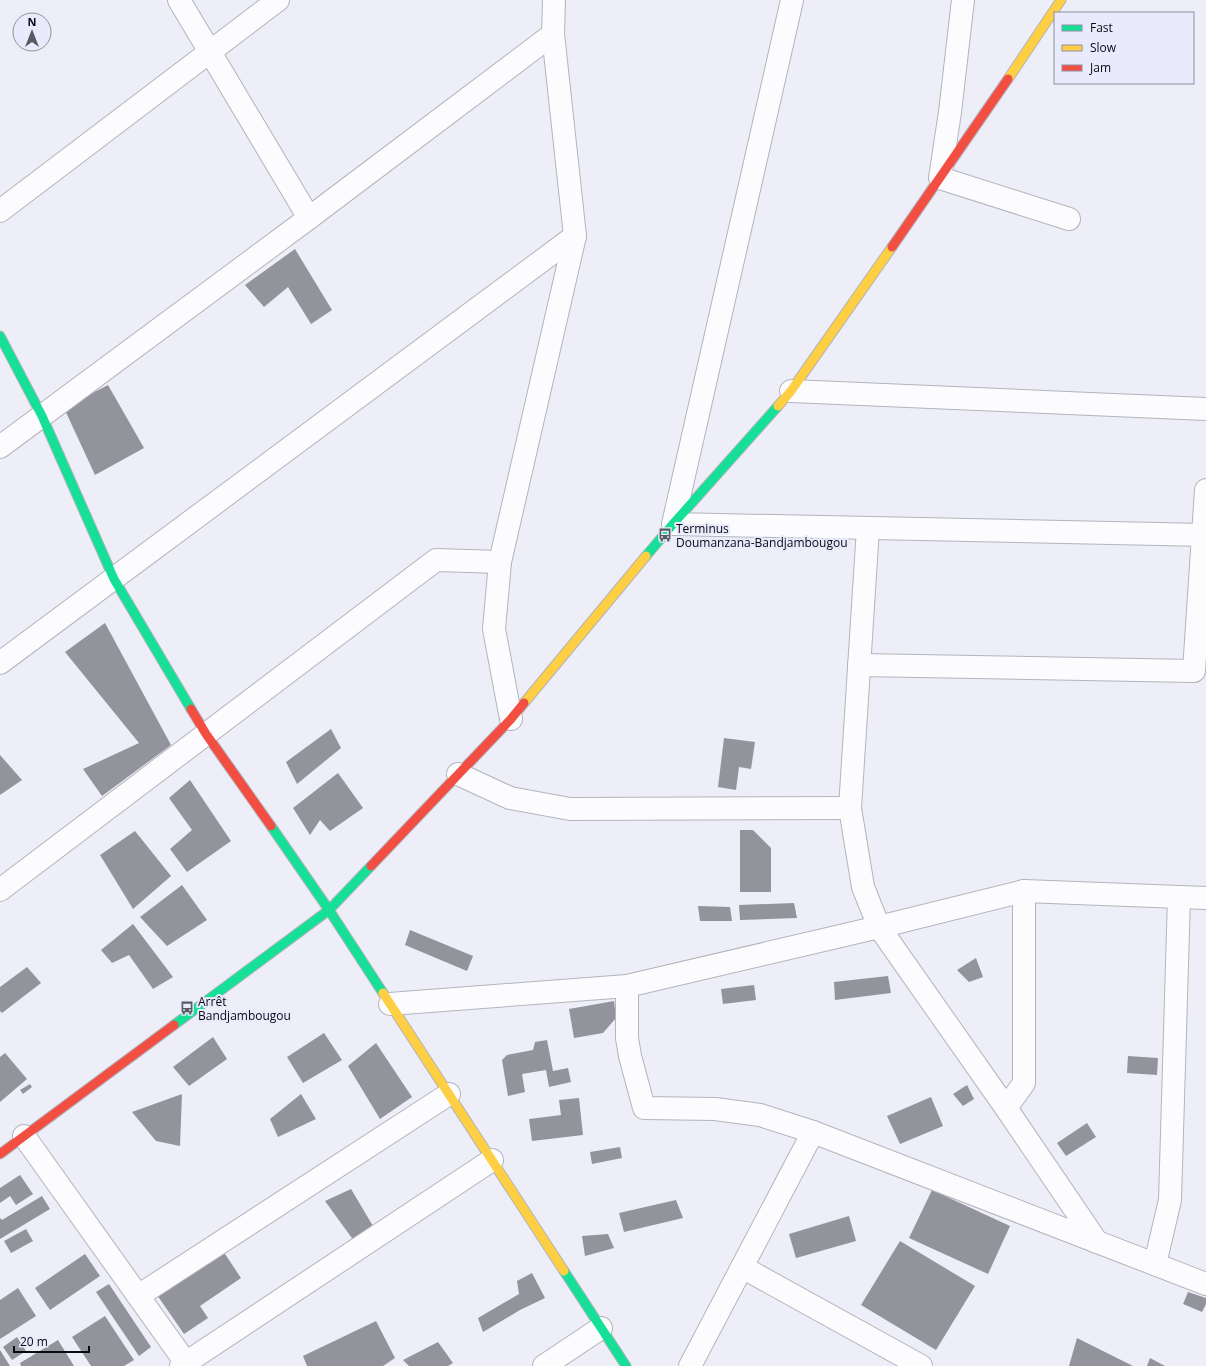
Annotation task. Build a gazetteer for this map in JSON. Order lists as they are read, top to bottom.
{
  "places": {
    "bus stop": ["Terminus Doumanzana-Bandjambougou", "Arrêt Bandjambougou"]
  },
  "legend": ["Fast", "Slow", "Jam"],
  "scale_bar": "20 m",
  "north": "top"
}
